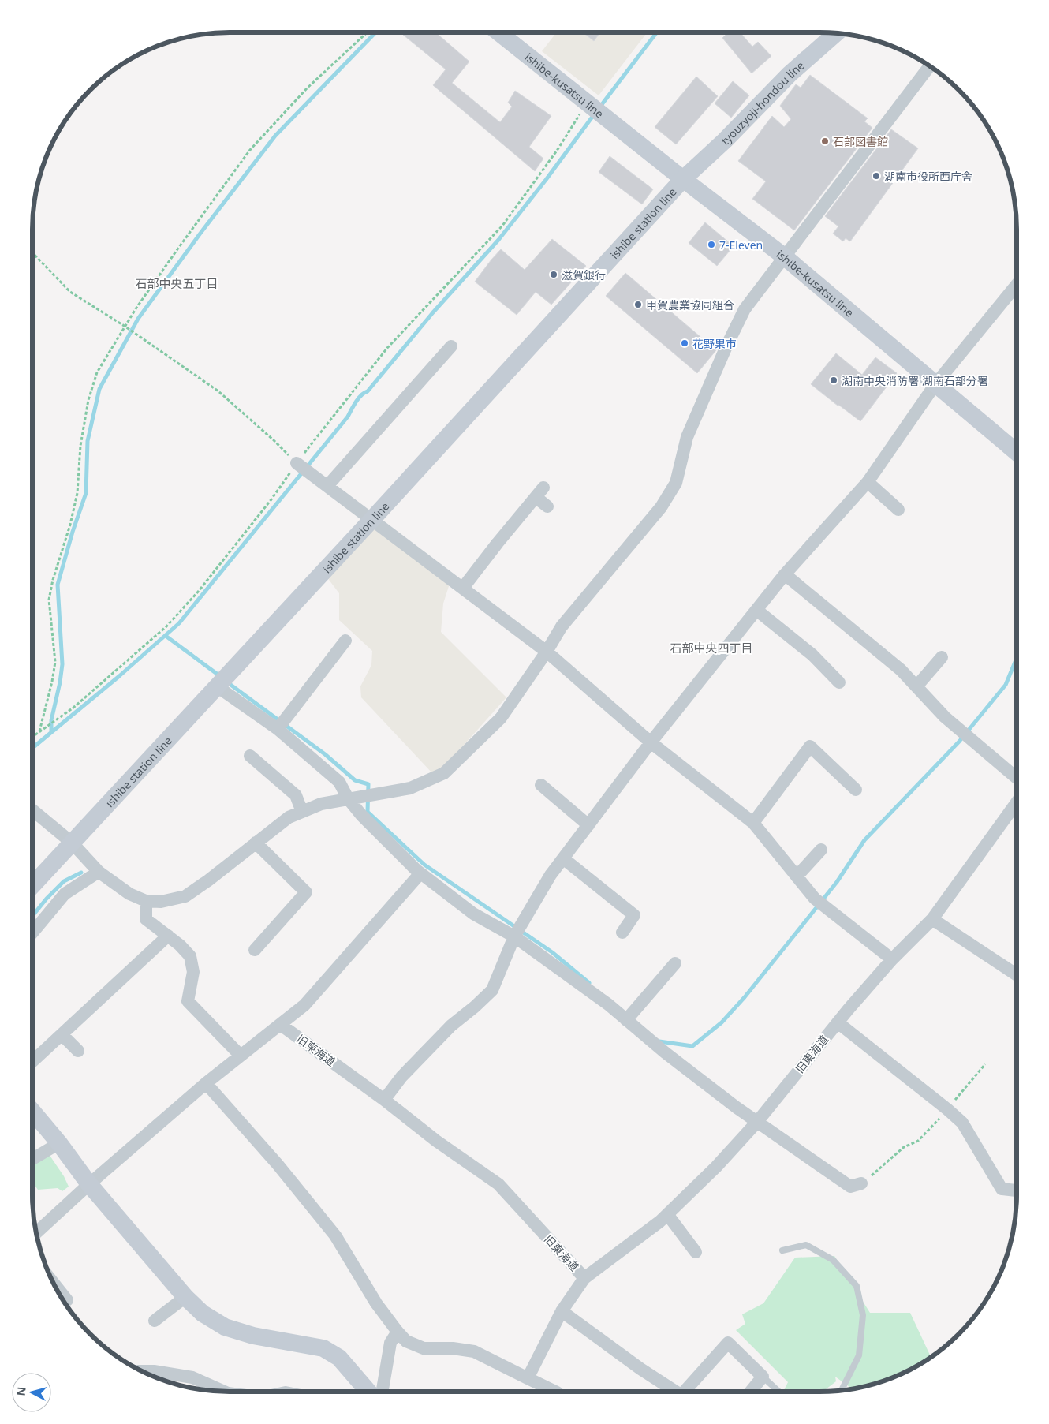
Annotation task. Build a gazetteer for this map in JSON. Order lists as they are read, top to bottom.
{
  "streets": {
    "main road": ["ishibe-kusatsu line", "tyouzyoji-hondou line", "ishibe station line"],
    "street": ["旧東海道"]
  },
  "crossings": [
    ["ishibe-kusatsu line", "tyouzyoji-hondou line"],
    ["ishibe-kusatsu line", "ishibe station line"],
    ["tyouzyoji-hondou line", "ishibe station line"]
  ],
  "districts": ["石部中央五丁目", "石部中央四丁目"],
  "places": [
    "石部図書館",
    "湖南市役所西庁舎",
    "7-Eleven",
    "滋賀銀行",
    "甲賀農業協同組合",
    "花野果市",
    "湖南中央消防署 湖南石部分署"
  ],
  "north": "left"
}
